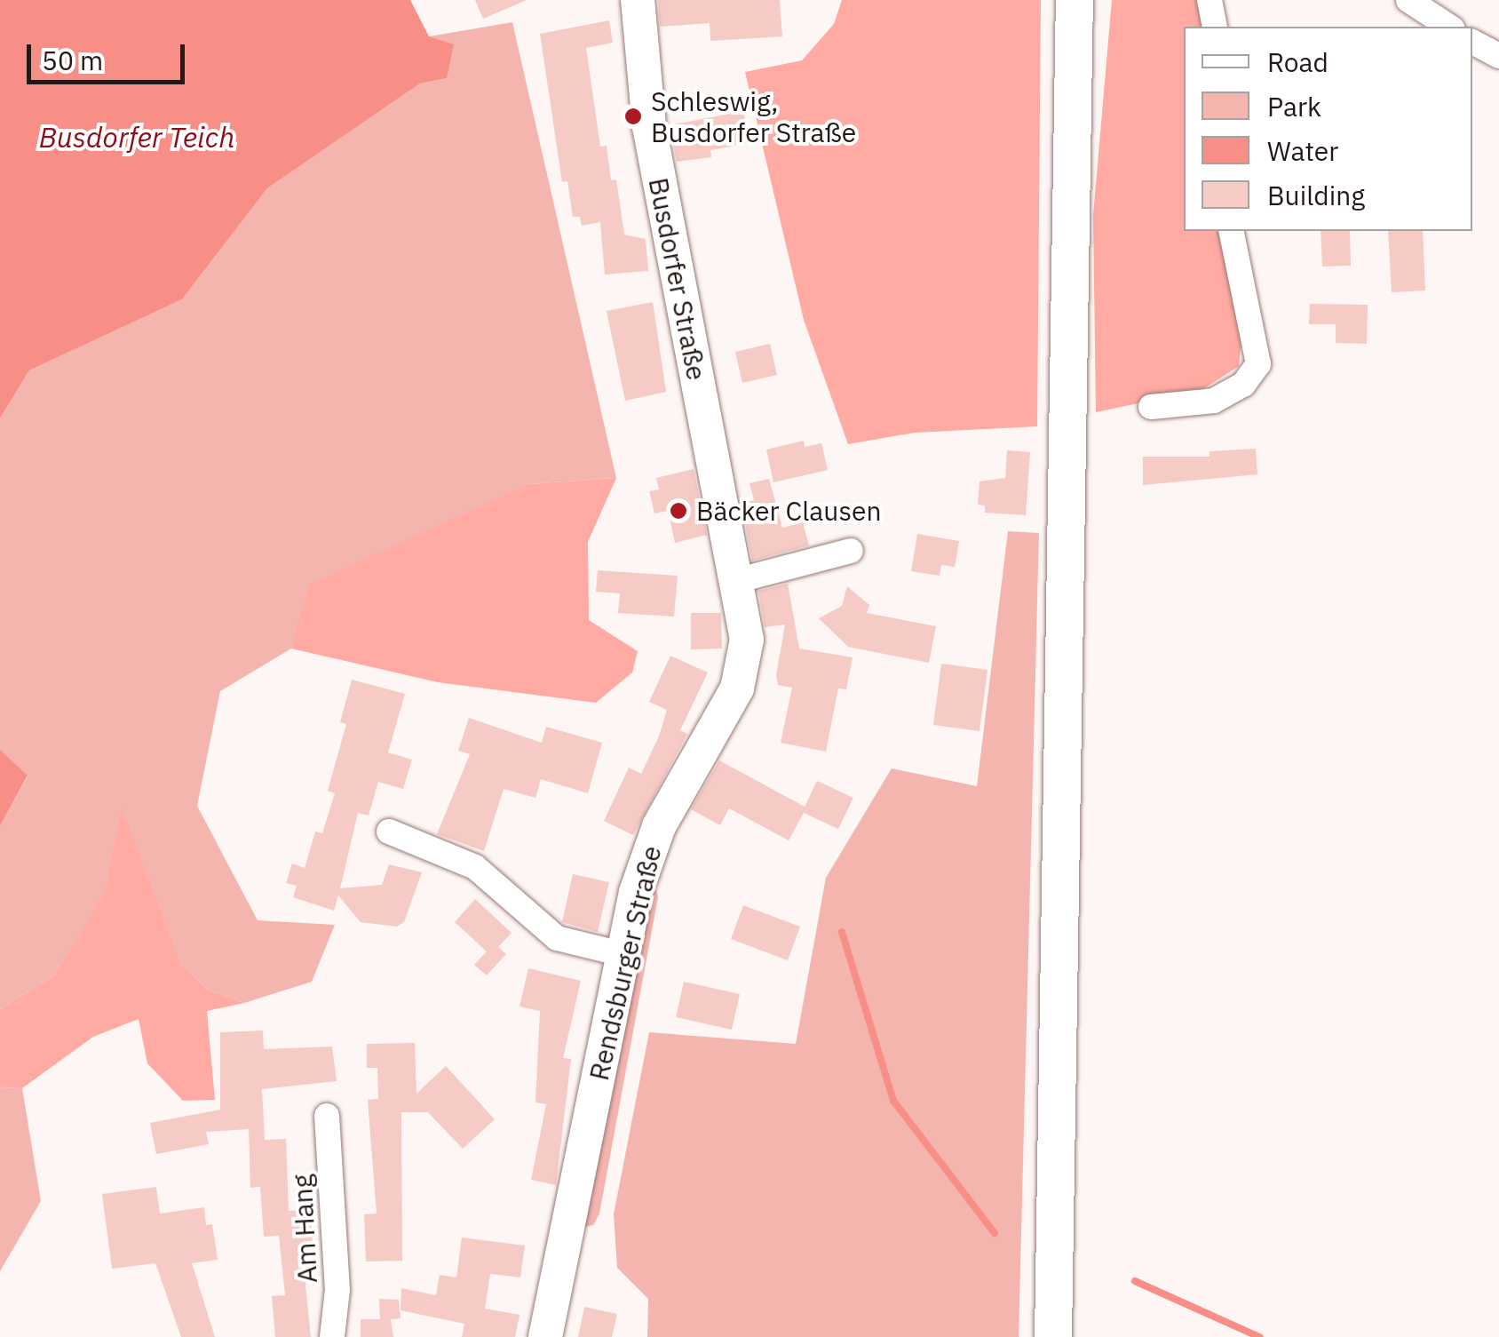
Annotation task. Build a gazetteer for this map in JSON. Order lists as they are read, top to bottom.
{
  "streets": {
    "street": ["Busdorfer Straße", "Rendsburger Straße", "Am Hang"]
  },
  "crossings": [
    ["Busdorfer Straße", "Rendsburger Straße"]
  ],
  "water": ["Busdorfer Teich"],
  "places": ["Schleswig, Busdorfer Straße", "Bäcker Clausen"],
  "legend": [
    "Road",
    "Park",
    "Water",
    "Building"
  ],
  "scale_bar": "50 m"
}
